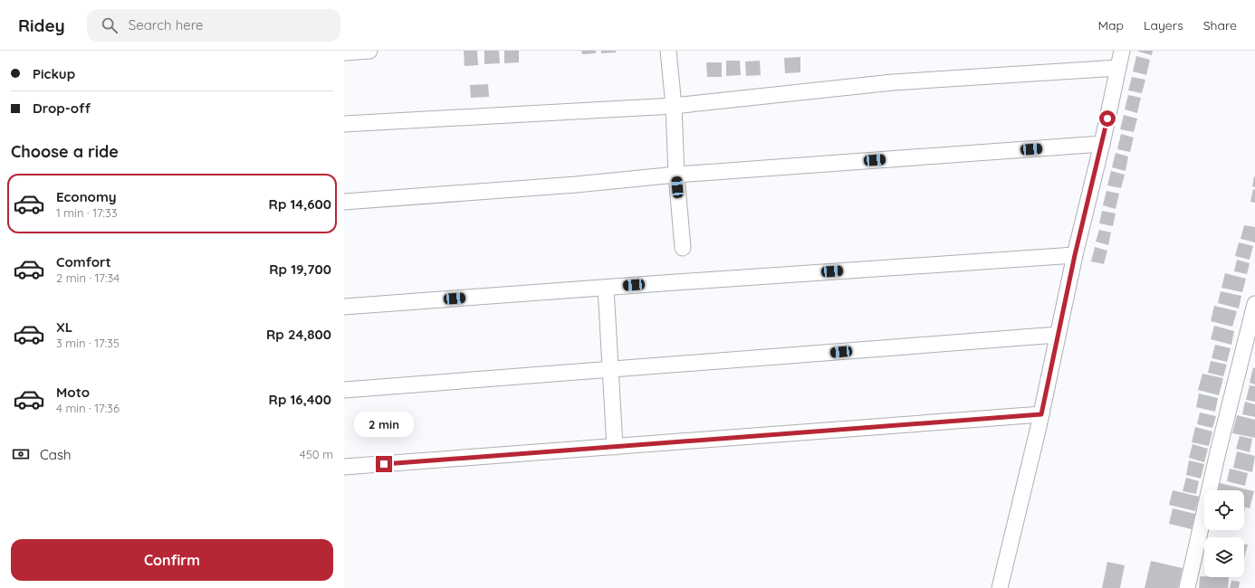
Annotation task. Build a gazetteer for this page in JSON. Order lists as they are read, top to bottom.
{
  "page": {
    "header": "Ridey",
    "search": "Search here",
    "nav": ["Map", "Layers", "Share"],
    "banner": ["Pickup", "Drop-off"],
    "heading": "Choose a ride",
    "list": [
      {
        "name": "Economy",
        "note": "1 min · 17:33",
        "value": "Rp 14,600"
      },
      {
        "name": "Comfort",
        "note": "2 min · 17:34",
        "value": "Rp 19,700"
      },
      {
        "name": "XL",
        "note": "3 min · 17:35",
        "value": "Rp 24,800"
      },
      {
        "name": "Moto",
        "note": "4 min · 17:36",
        "value": "Rp 16,400"
      }
    ],
    "bubble": "2 min",
    "pay": ["Cash", "450 m"],
    "buttons": "Confirm"
  }
}
